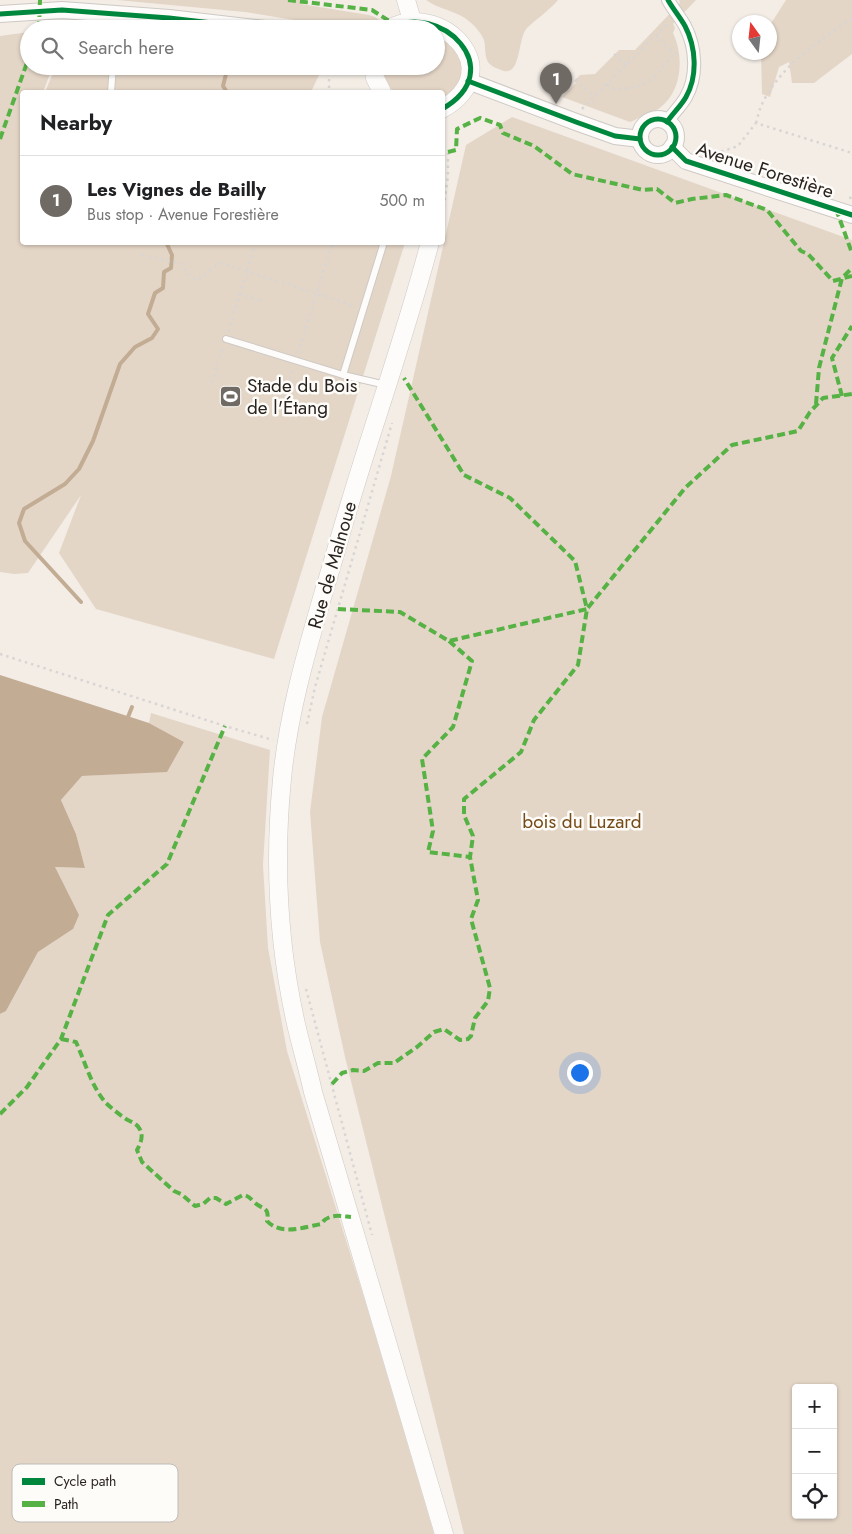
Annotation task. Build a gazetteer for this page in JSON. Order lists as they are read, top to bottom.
{
  "streets": {
    "main road": ["Rue de Malnoue"],
    "street": ["Avenue Forestière"]
  },
  "parks": ["bois du Luzard"],
  "places": {
    "sports": ["Stade du Bois de l'Étang"]
  },
  "legend": ["Cycle path", "Path"],
  "north": "top",
  "page": {
    "search": "Search here",
    "pins": "1",
    "heading": "Nearby",
    "list": [
      {
        "mark": "1",
        "name": "Les Vignes de Bailly",
        "note": "Bus stop · Avenue Forestière",
        "value": "500 m"
      }
    ],
    "map_buttons": ["+", "−"]
  }
}
